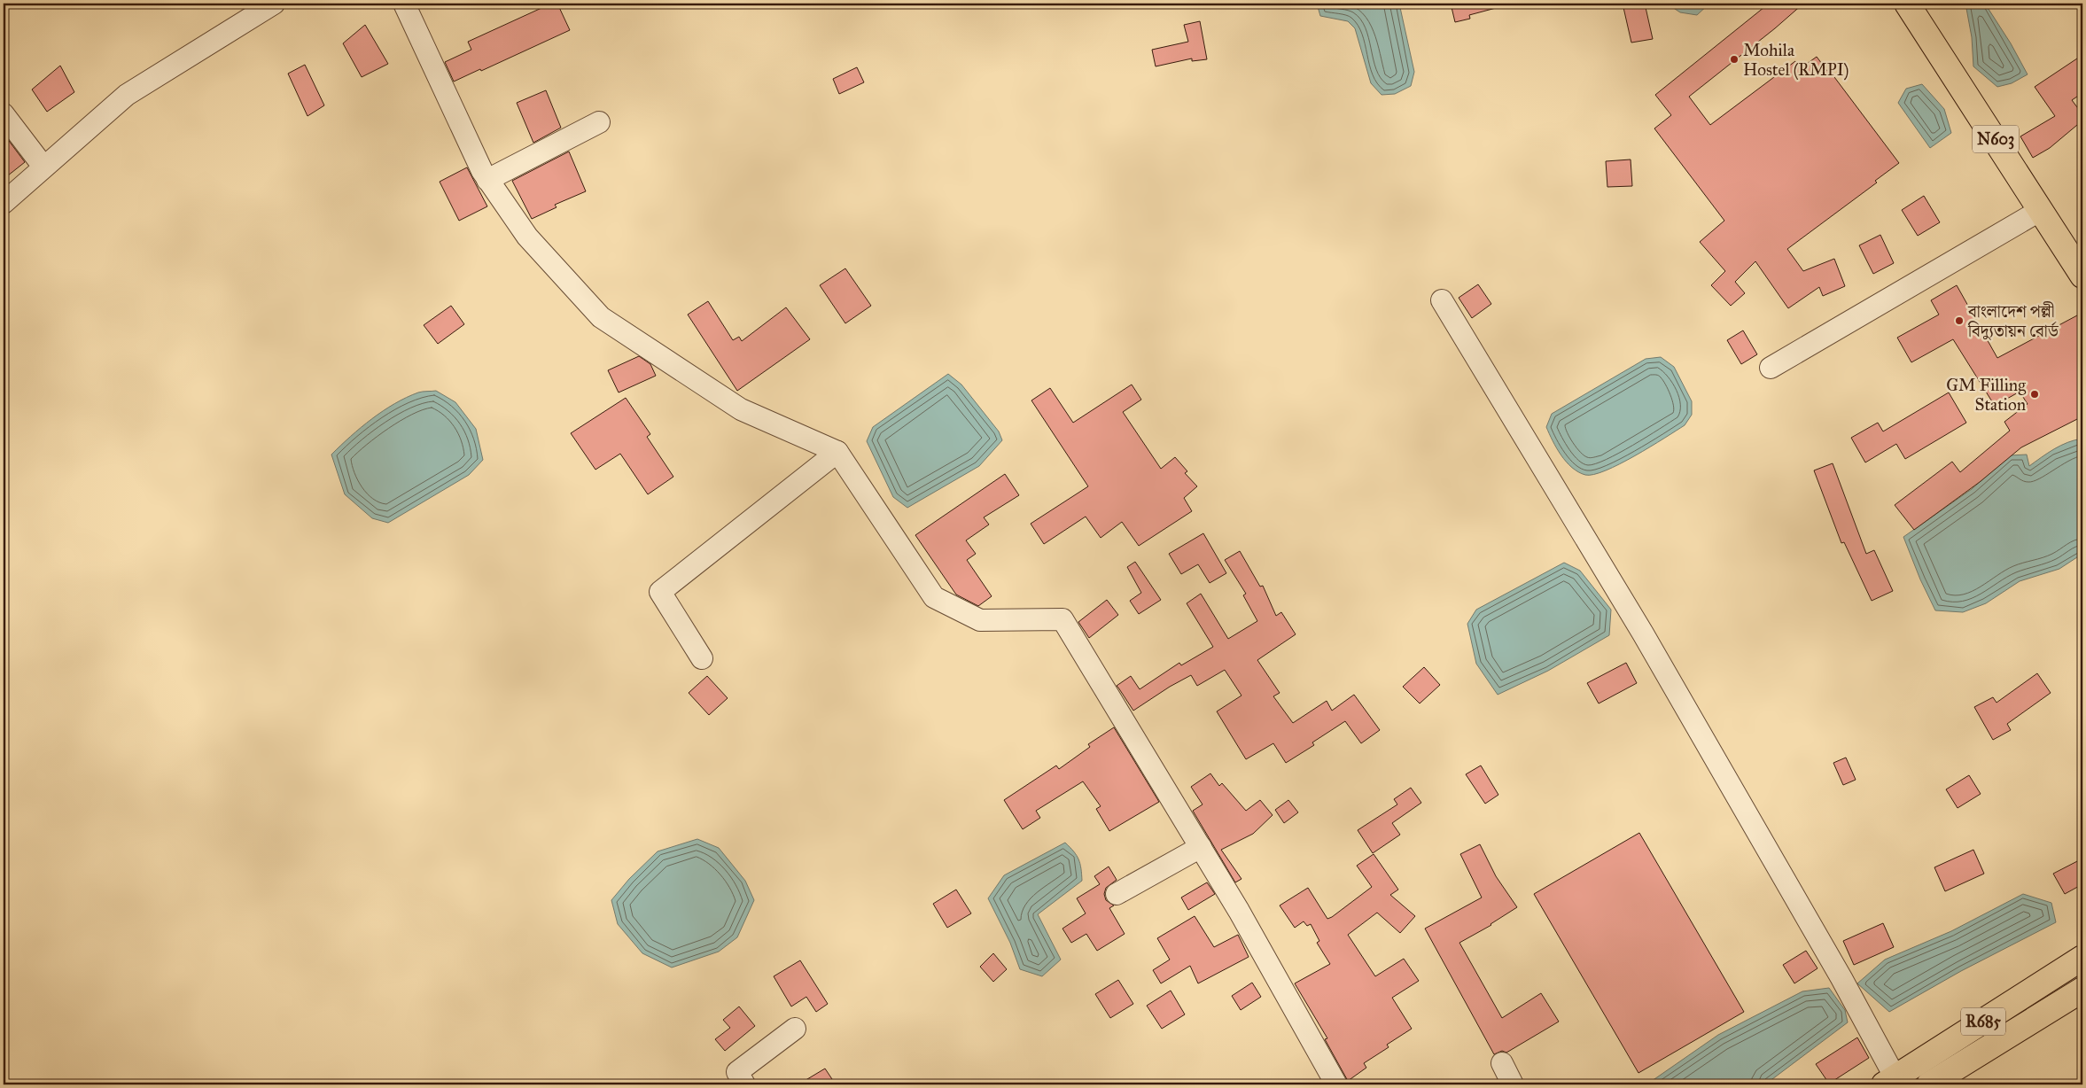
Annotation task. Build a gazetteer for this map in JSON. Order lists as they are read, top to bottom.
{
  "streets": {
    "main road": ["N603", "R685"]
  },
  "places": ["Mohila Hostel (RMPI)", "বাংলাদেশ পল্লী বিদ্যুতায়ন বোর্ড", "GM Filling Station"]
}
